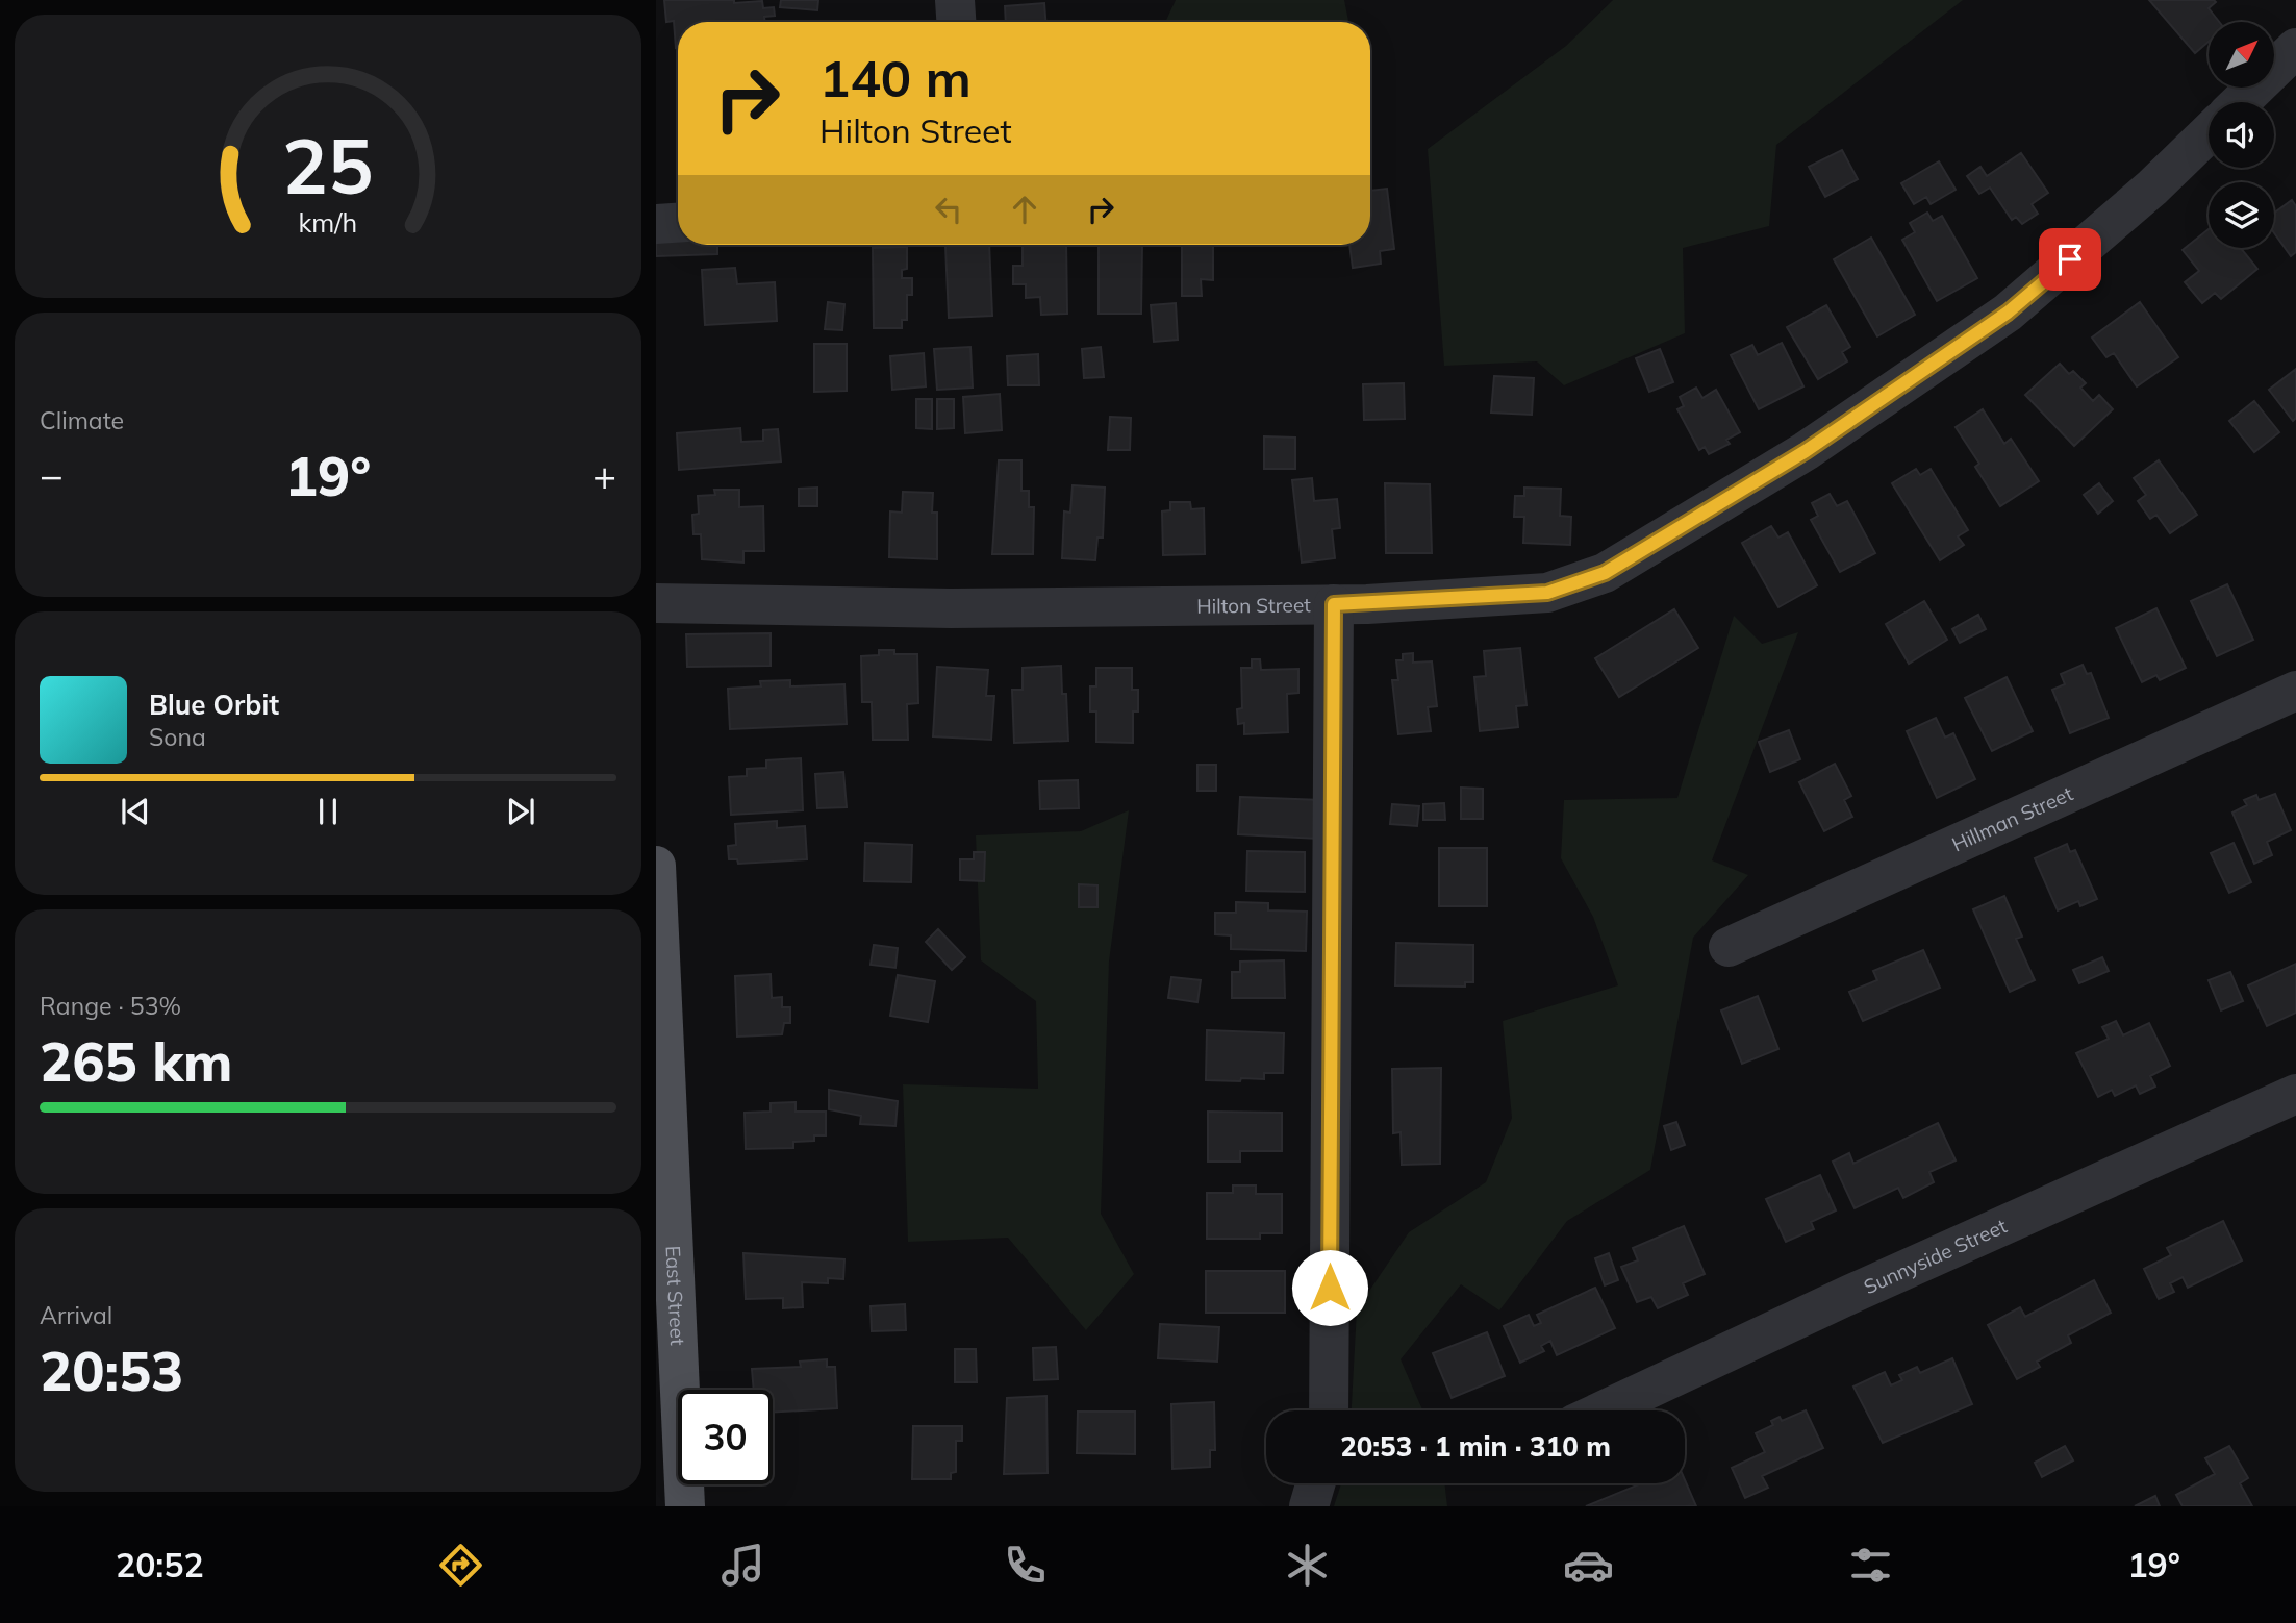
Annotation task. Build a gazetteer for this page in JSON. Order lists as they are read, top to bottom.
{
  "streets": {
    "main road": ["East Street"],
    "street": ["Hilton Street", "Hillman Street", "Sunnyside Street"]
  },
  "north": "top right",
  "page": {
    "turn": ["140 m", "Hilton Street"],
    "tile": [
      "Climate",
      ["Range · 53%", "265 km"],
      ["Arrival", "20:53"]
    ],
    "heat": ["−", "19°", "+"],
    "song": ["Blue Orbit", "Sona"],
    "limit": "30",
    "trip": "20:53 · 1 min · 310 m",
    "tabs": ["20:52", "19°"],
    "gauge": ["25", "km/h"]
  }
}
